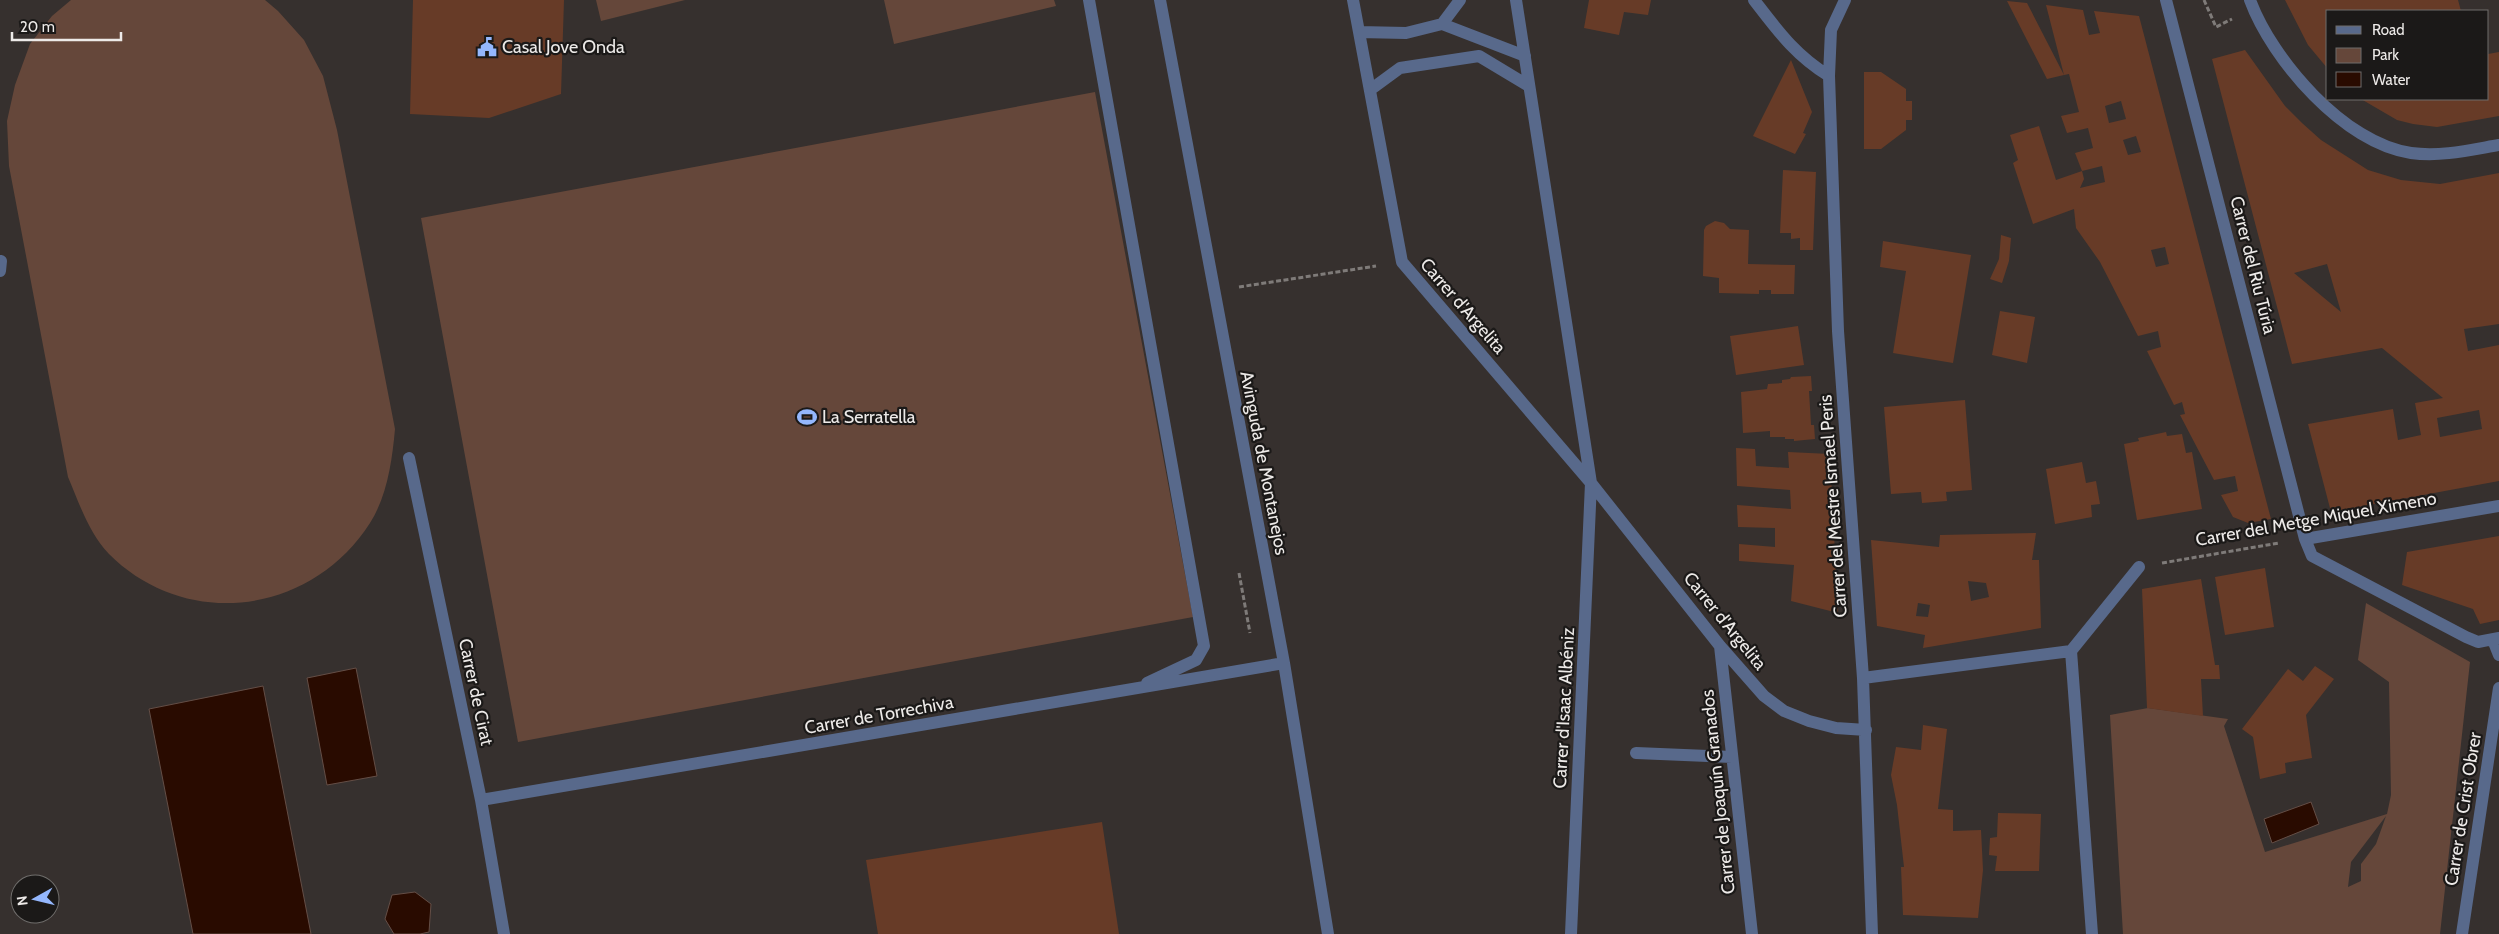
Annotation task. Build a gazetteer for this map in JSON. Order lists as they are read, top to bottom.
{
  "streets": {
    "street": [
      "Carrer del Riu Túria",
      "Carrer d'Argelita",
      "Avinguda de Montanejos",
      "Carrer del Mestre Ismael Peris",
      "Carrer del Metge Miquel Ximeno",
      "Carrer de Cirat",
      "Carrer d'Isaac Albéniz",
      "Carrer de Torrechiva",
      "Carrer de Joaquín Granados",
      "Carrer de Crist Obrer"
    ]
  },
  "crossings": [
    ["Carrer del Riu Túria", "Carrer del Metge Miquel Ximeno"],
    ["Carrer d'Argelita", "Carrer del Mestre Ismael Peris"],
    ["Carrer d'Argelita", "Carrer d'Isaac Albéniz"],
    ["Carrer d'Argelita", "Carrer de Joaquín Granados"],
    ["Avinguda de Montanejos", "Carrer de Torrechiva"],
    ["Carrer de Cirat", "Carrer de Torrechiva"]
  ],
  "places": {
    "public building": ["Casal Jove Onda"],
    "sports": ["La Serratella"]
  },
  "legend": ["Road", "Park", "Water"],
  "scale_bar": "20 m",
  "north": "left"
}
